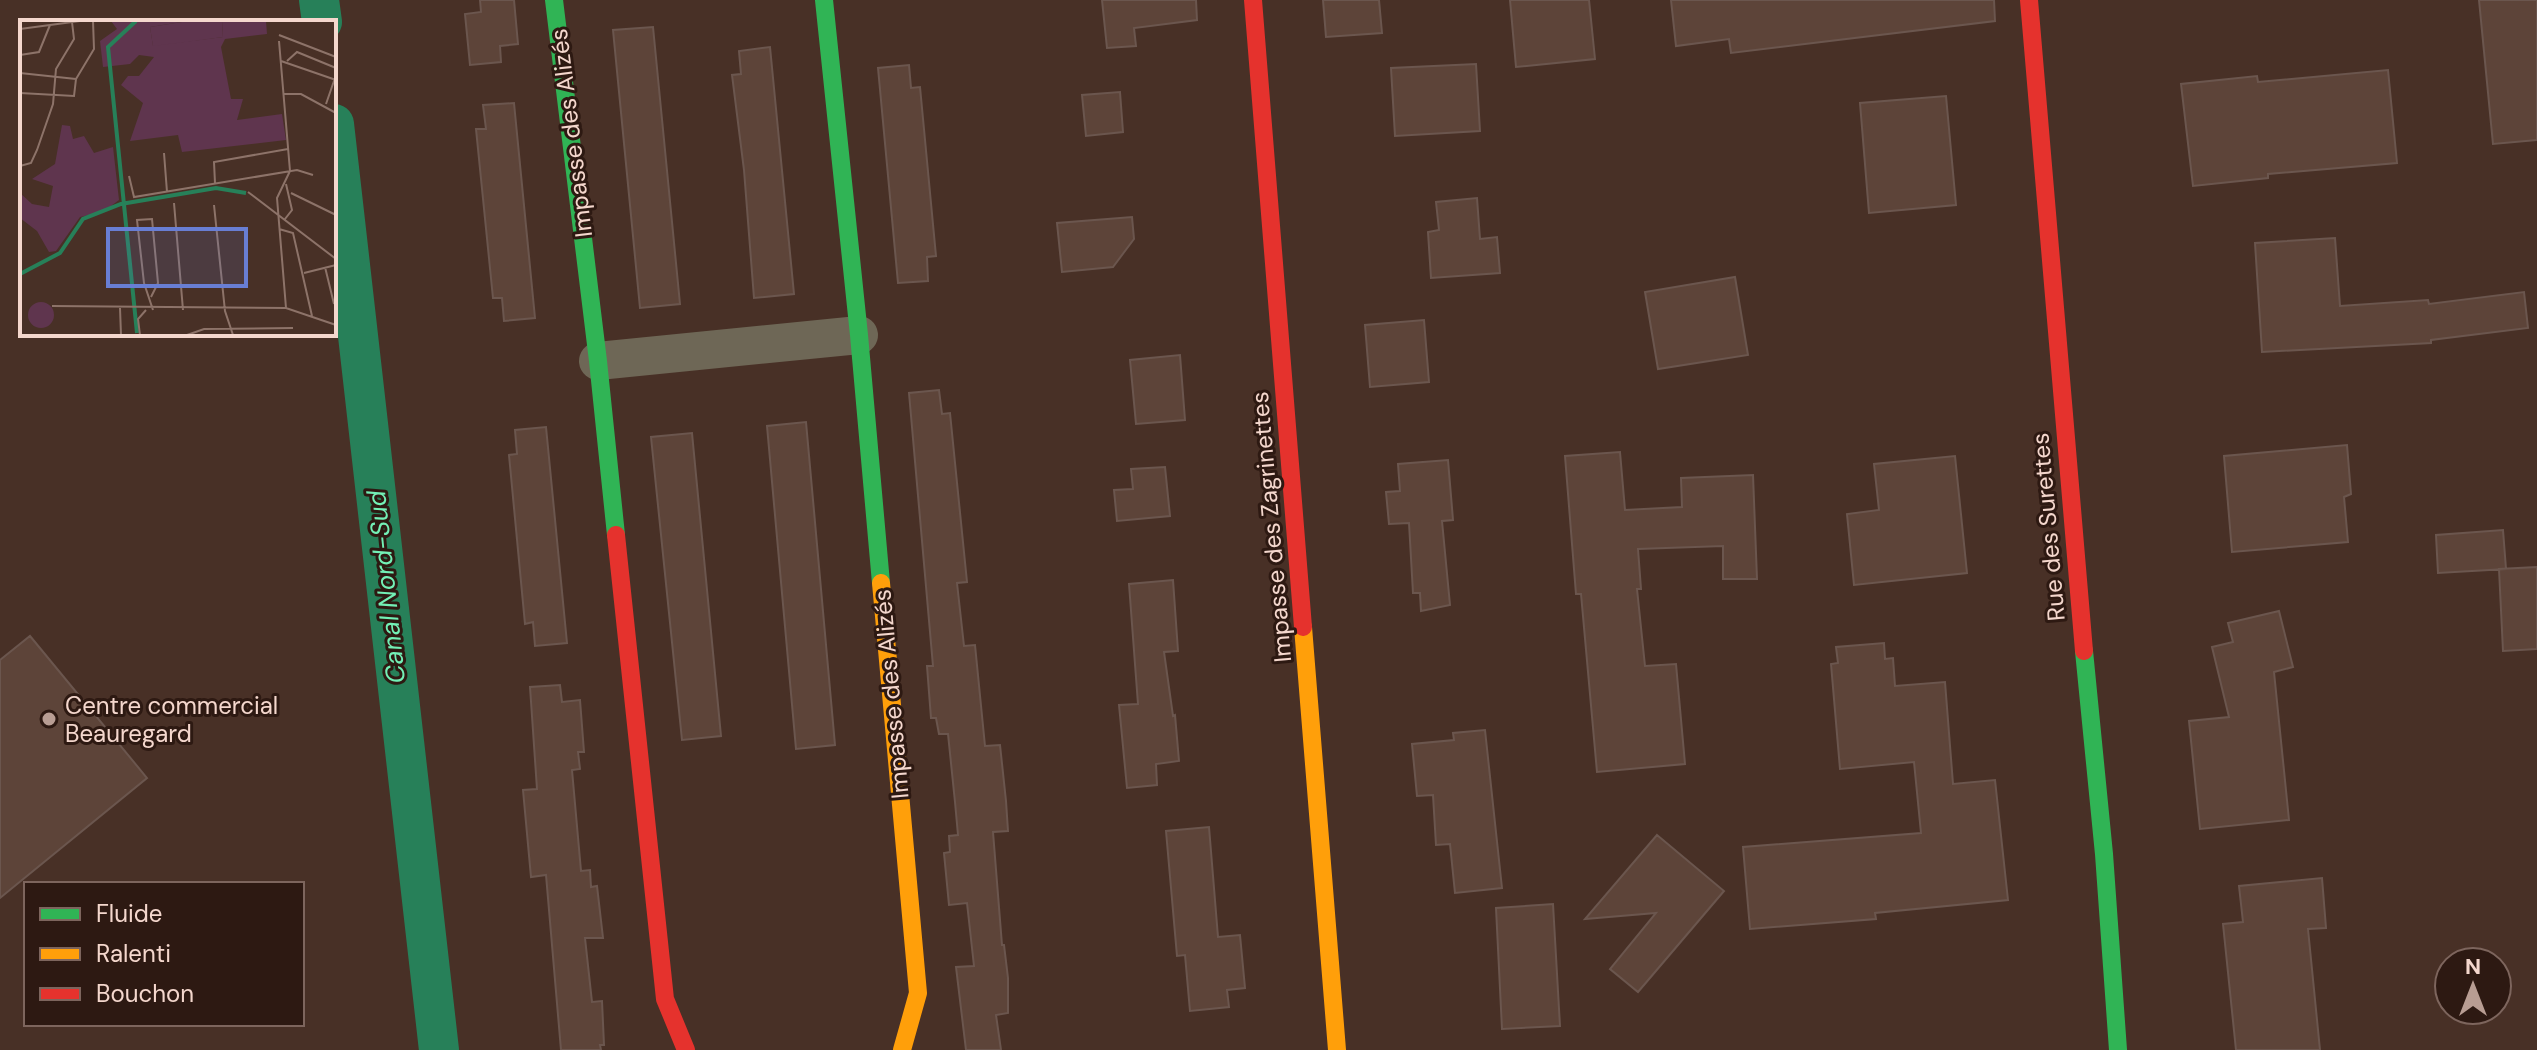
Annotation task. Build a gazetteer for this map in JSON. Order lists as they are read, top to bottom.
{
  "streets": {
    "street": ["Impasse des Alizés", "Impasse des Zagrinettes", "Rue des Surettes"]
  },
  "water": ["Canal Nord-Sud"],
  "places": ["Centre commercial Beauregard"],
  "legend": ["Fluide", "Ralenti", "Bouchon"],
  "north": "top"
}
